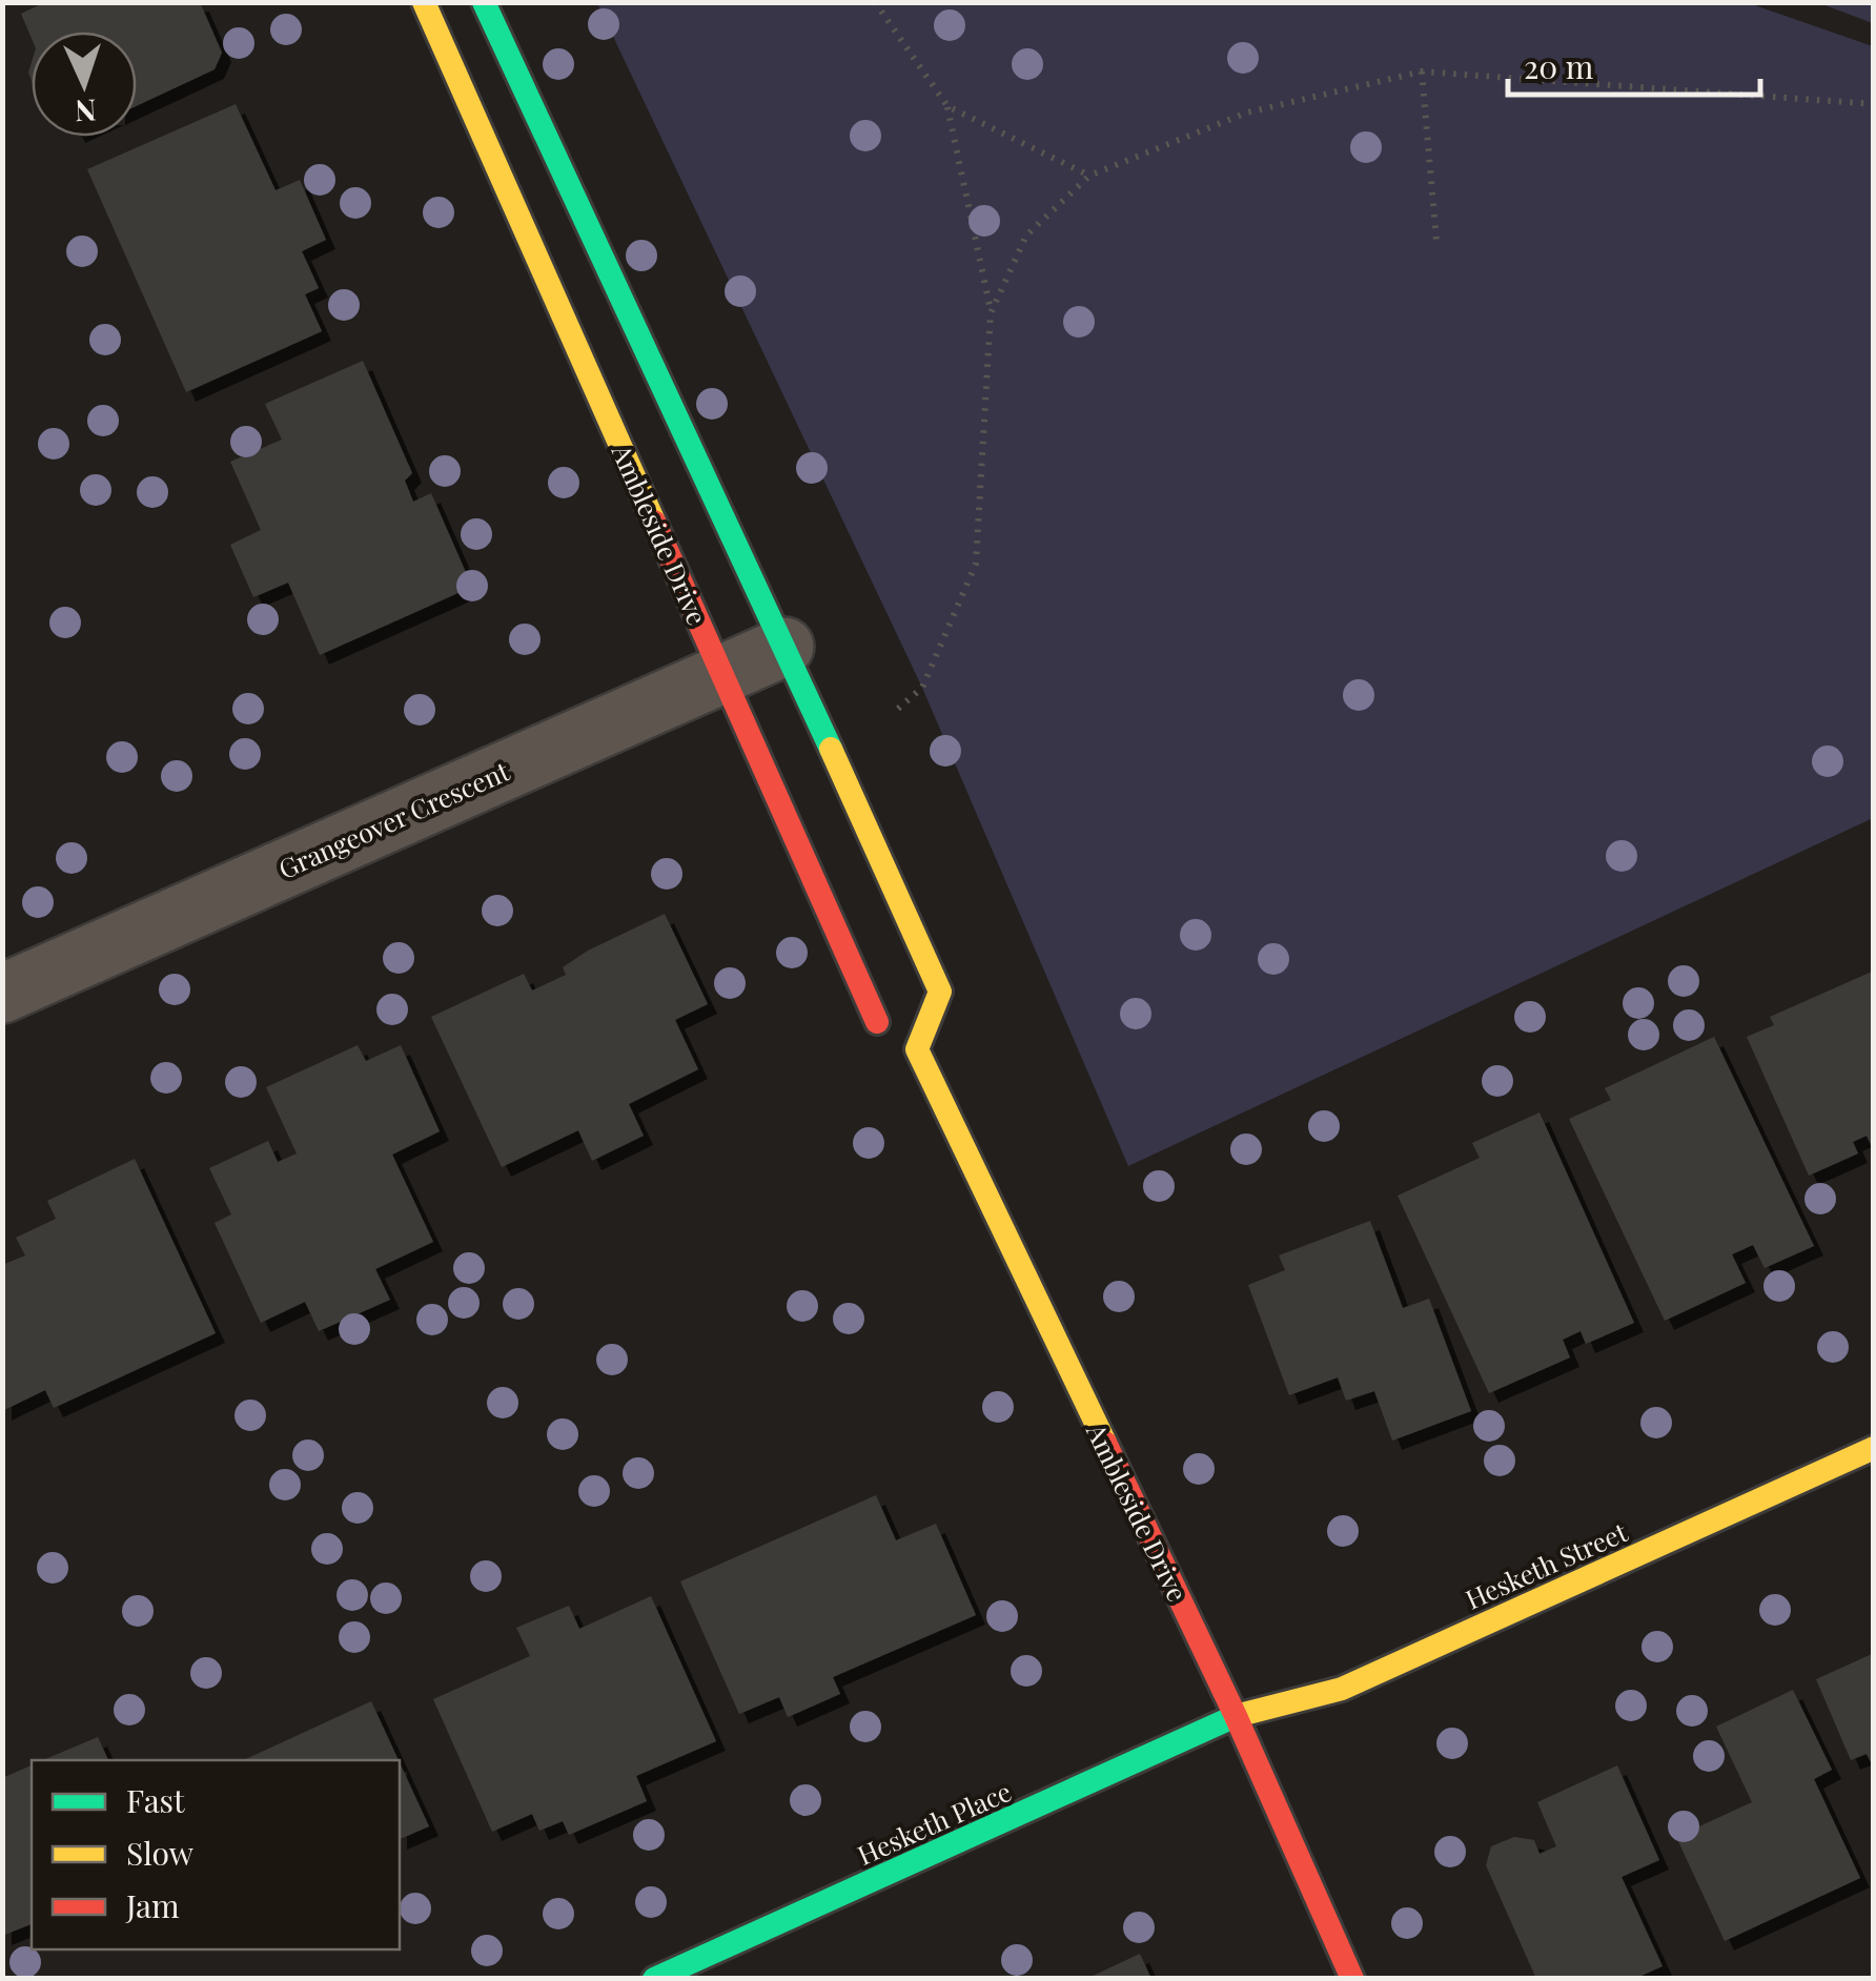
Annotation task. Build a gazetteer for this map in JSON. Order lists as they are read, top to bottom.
{
  "streets": {
    "street": [
      "Ambleside Drive",
      "Grangeover Crescent",
      "Hesketh Street",
      "Hesketh Place"
    ]
  },
  "crossings": [
    ["Ambleside Drive", "Grangeover Crescent"],
    ["Ambleside Drive", "Hesketh Street"],
    ["Ambleside Drive", "Hesketh Place"],
    ["Hesketh Street", "Hesketh Place"]
  ],
  "legend": ["Fast", "Slow", "Jam"],
  "scale_bar": "20 m",
  "north": "bottom"
}
